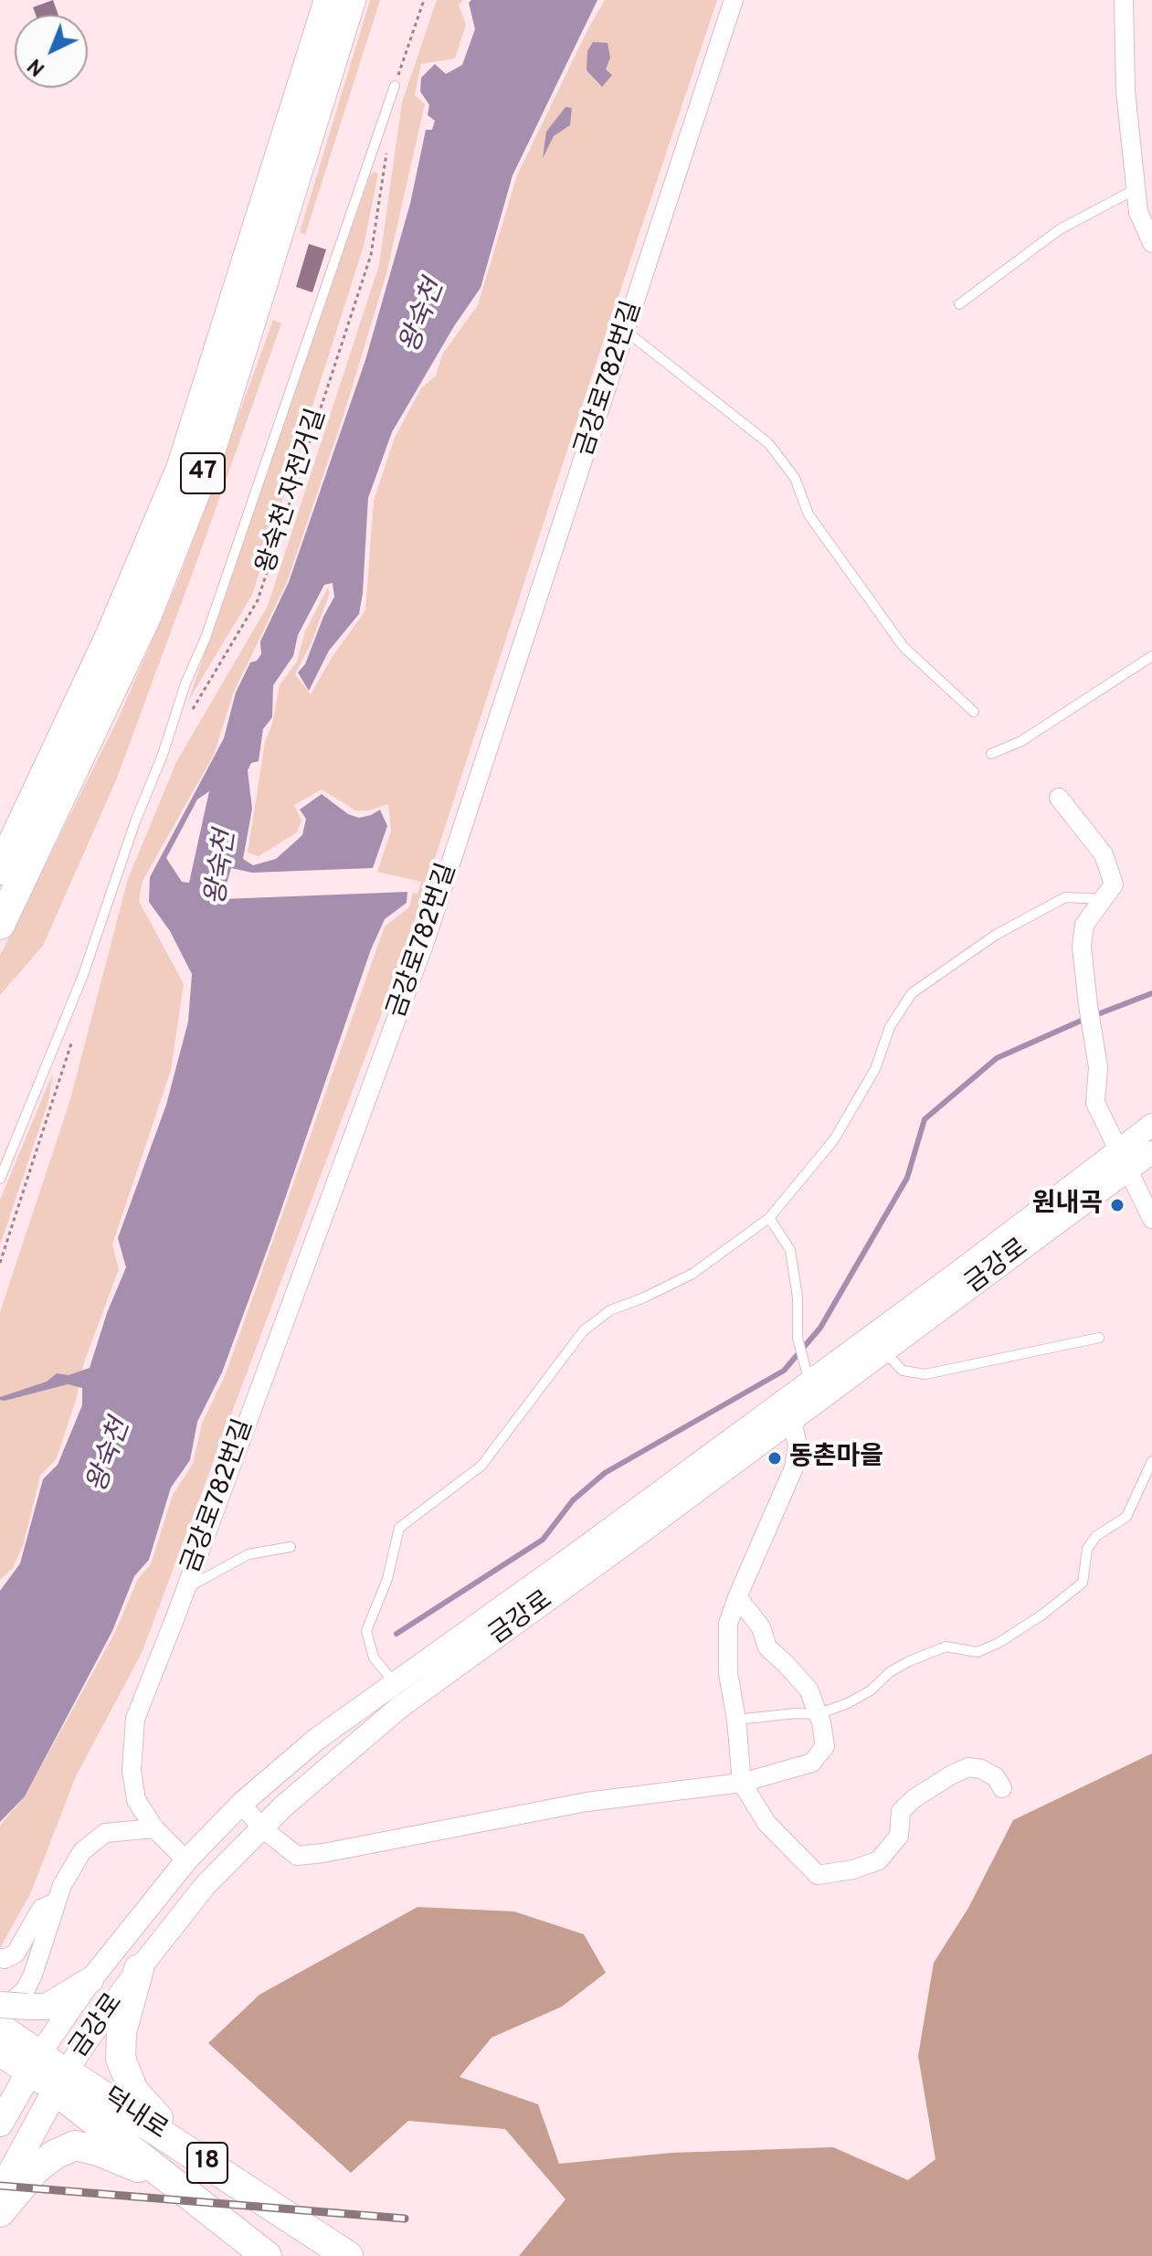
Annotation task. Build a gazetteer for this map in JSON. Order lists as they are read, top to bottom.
{
  "streets": {
    "highway": ["47", "덕내로", "18"],
    "main road": ["금강로"],
    "street": ["금강로782번길"],
    "path": ["왕숙천 자전거길"]
  },
  "crossings": [
    ["금강로782번길", "금강로"],
    ["금강로", "덕내로"]
  ],
  "water": ["왕숙천"],
  "places": ["원내곡", "동촌마을"],
  "north": "bottom left"
}
